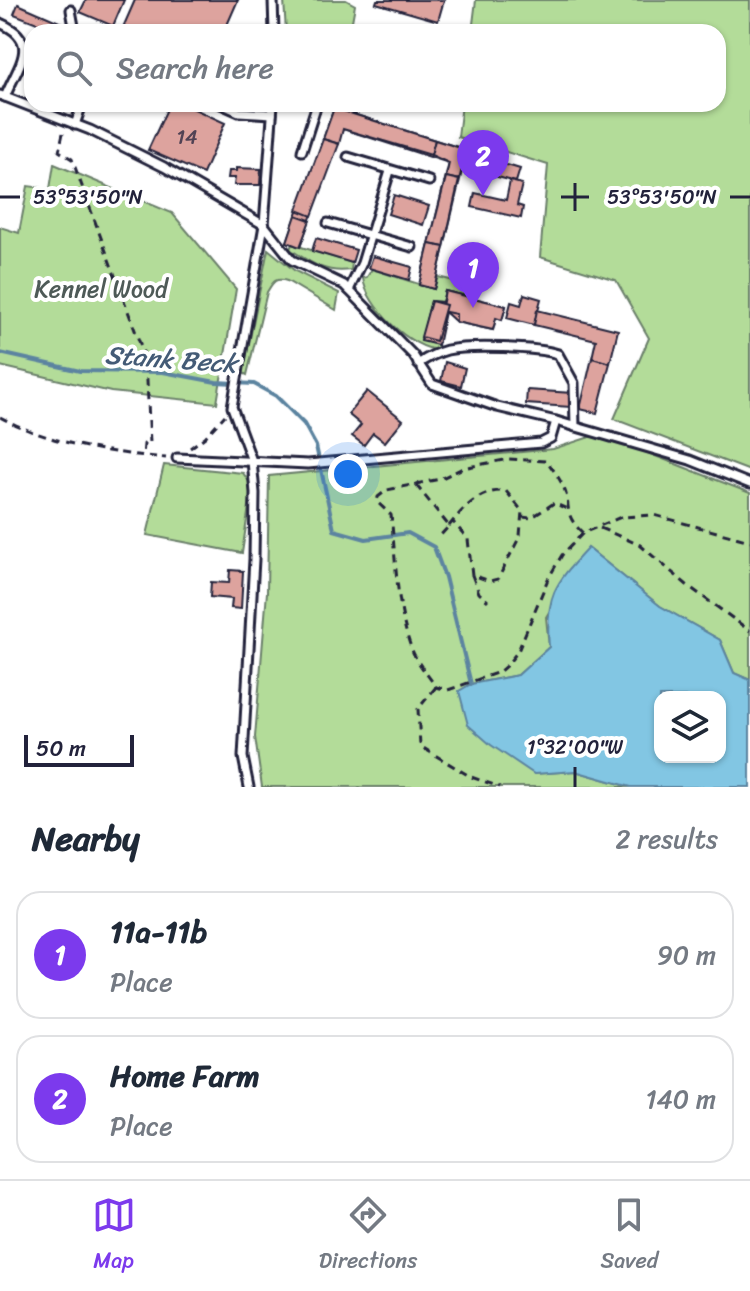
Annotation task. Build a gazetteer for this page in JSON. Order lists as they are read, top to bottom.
{
  "water": ["Stank Beck"],
  "parks": ["Kennel Wood"],
  "house_numbers": ["14"],
  "scale_bar": "50 m",
  "page": {
    "search": "Search here",
    "pins": ["2", "1"],
    "scale": "50 m",
    "heading": ["Nearby", "2 results"],
    "list": [
      {
        "mark": "1",
        "name": "11a-11b",
        "note": "Place",
        "value": "90 m"
      },
      {
        "mark": "2",
        "name": "Home Farm",
        "note": "Place",
        "value": "140 m"
      }
    ],
    "nav": ["Map", "Directions", "Saved"]
  },
  "coordinates": ["53°53'50\"N", "1°32'00\"W"]
}
